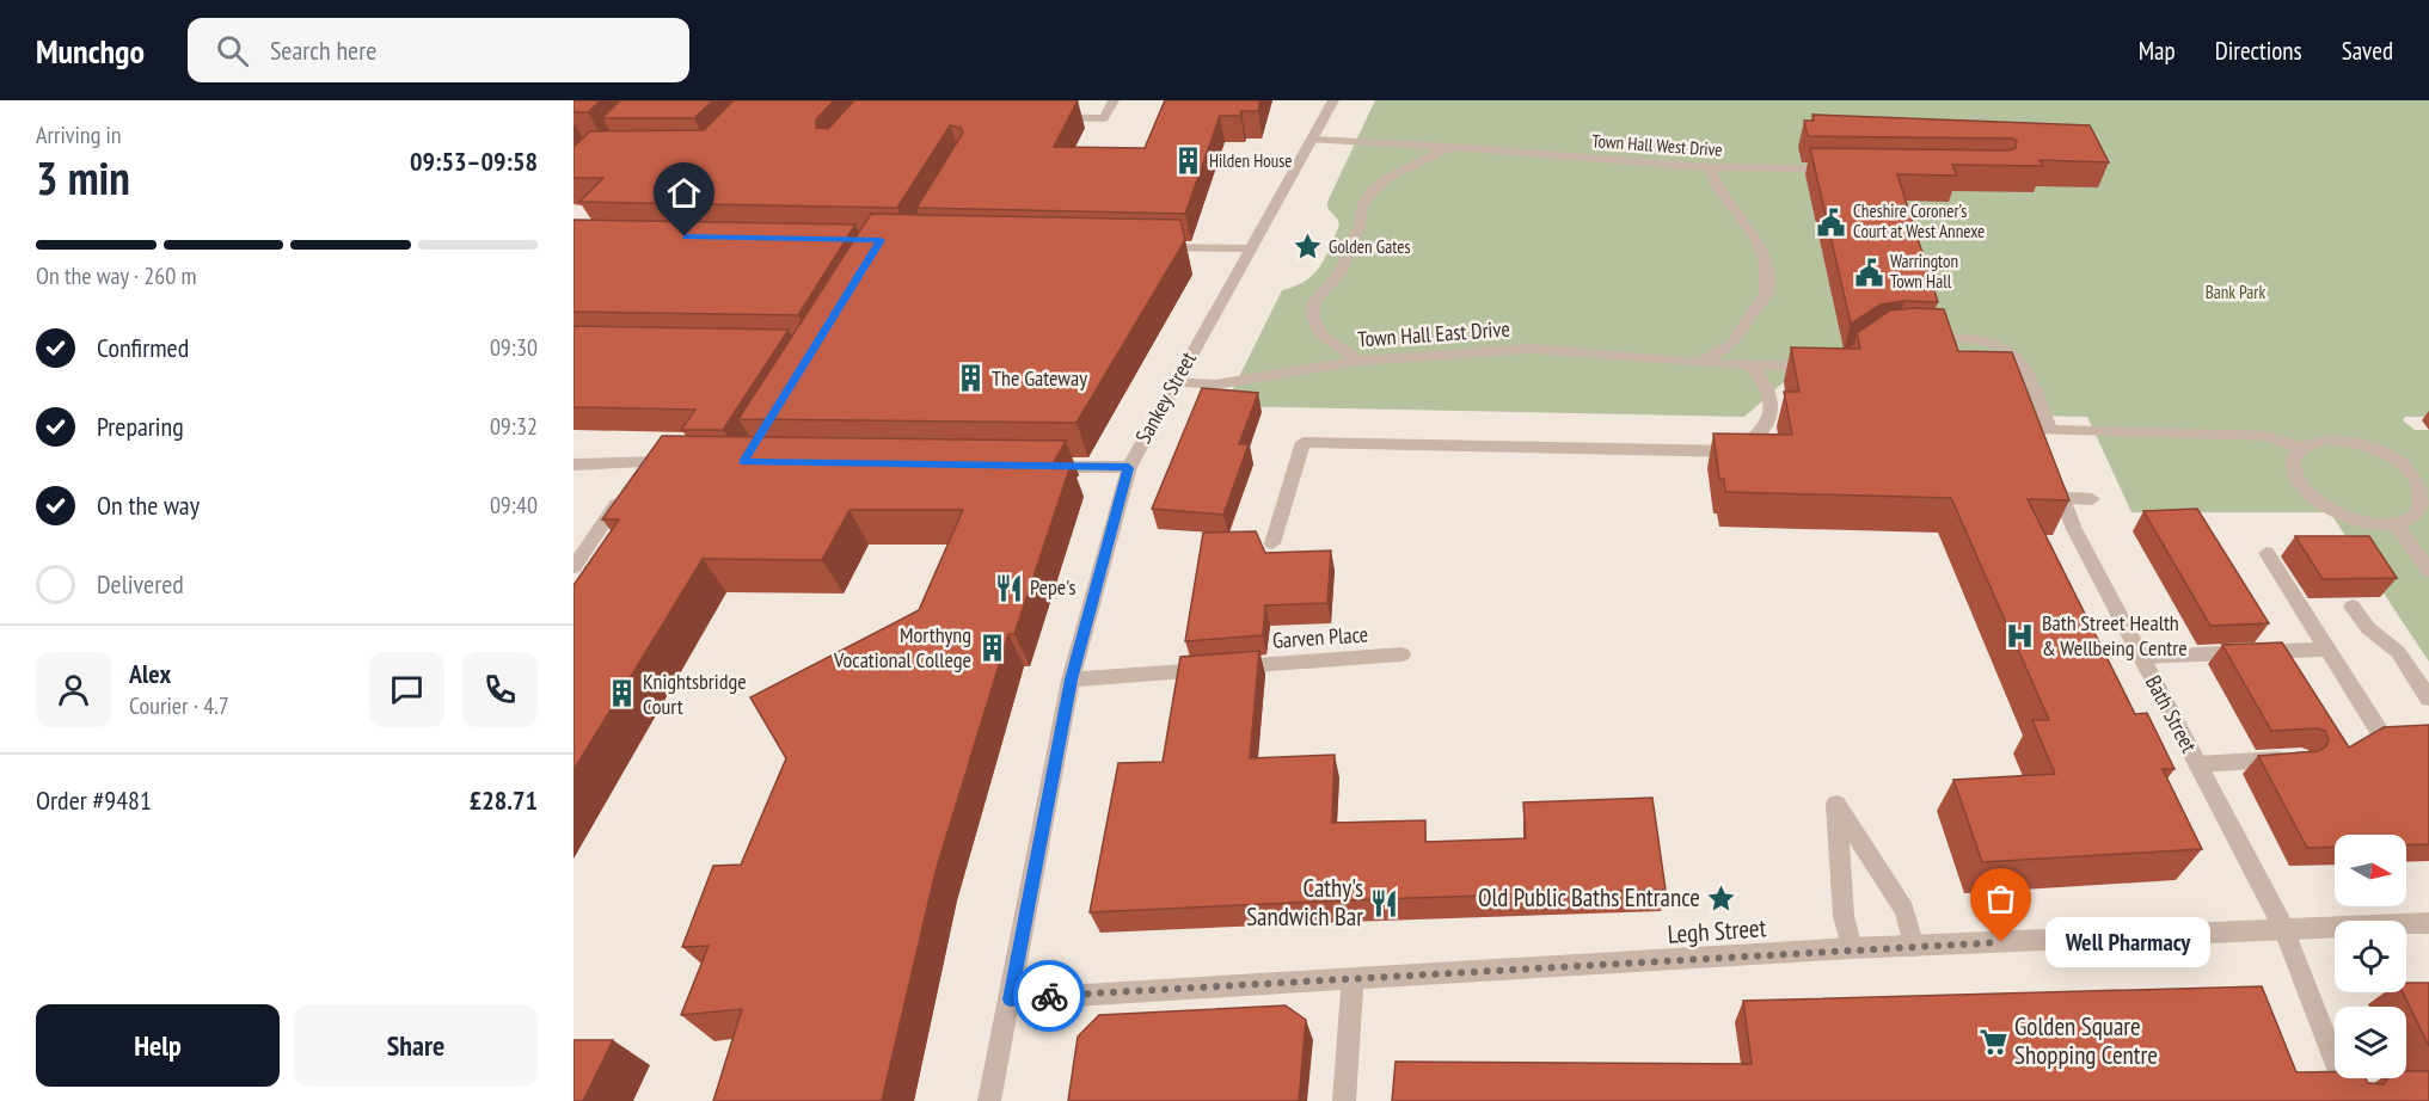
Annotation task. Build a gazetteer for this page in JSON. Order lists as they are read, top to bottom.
{
  "streets": {
    "street": [
      "Town Hall West Drive",
      "Town Hall East Drive",
      "Sankey Street",
      "Garven Place",
      "Bath Street",
      "Legh Street"
    ]
  },
  "crossings": [
    ["Town Hall West Drive", "Sankey Street"],
    ["Town Hall East Drive", "Sankey Street"],
    ["Sankey Street", "Garven Place"],
    ["Sankey Street", "Legh Street"],
    ["Bath Street", "Legh Street"]
  ],
  "parks": ["Bank Park"],
  "places": {
    "building": [
      "Hilden House",
      "The Gateway",
      "Morthyng Vocational College",
      "Knightsbridge Court"
    ],
    "public building": ["Cheshire Coroner’s Court at West Annexe", "Warrington Town Hall"],
    "place": ["Golden Gates", "Old Public Baths Entrance"],
    "restaurant": ["Pepe's", "Cathy's Sandwich Bar"],
    "hospital": ["Bath Street Health & Wellbeing Centre"],
    "other": ["Well Pharmacy"],
    "supermarket": ["Golden Square Shopping Centre"]
  },
  "north": "right",
  "page": {
    "header": "Munchgo",
    "search": "Search here",
    "nav": ["Map", "Directions", "Saved"],
    "heading": ["3 min", "Arriving in", "09:53–09:58"],
    "panel": [
      "Alex",
      "Courier · 4.7",
      "Order #9481",
      "£28.71"
    ],
    "bar": "On the way · 260 m",
    "list": [
      ["Confirmed", "09:30"],
      ["Preparing", "09:32"],
      ["On the way", "09:40"],
      "Delivered"
    ],
    "bubble": "Well Pharmacy",
    "buttons": ["Help", "Share"]
  }
}
